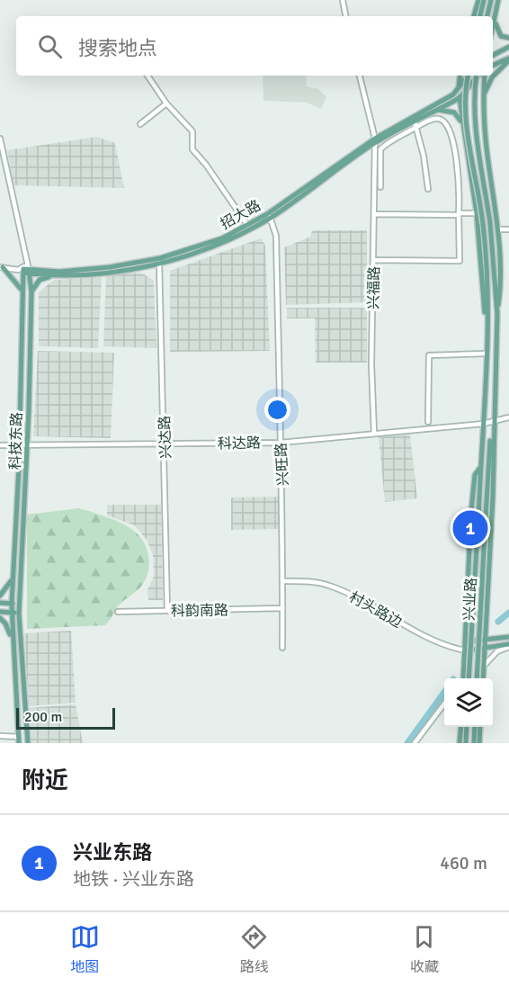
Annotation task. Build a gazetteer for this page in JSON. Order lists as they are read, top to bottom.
{
  "streets": {
    "main road": ["招大路", "科技东路", "兴业路"],
    "street": [
      "兴福路",
      "兴达路",
      "科达路",
      "兴旺路",
      "村头路边",
      "科韵南路"
    ]
  },
  "crossings": [
    ["招大路", "兴福路"],
    ["招大路", "兴达路"],
    ["招大路", "科技东路"],
    ["招大路", "兴旺路"],
    ["兴福路", "科达路"],
    ["兴达路", "科达路"],
    ["兴达路", "科韵南路"],
    ["科技东路", "科达路"],
    ["科达路", "兴旺路"],
    ["兴旺路", "村头路边"],
    ["兴旺路", "科韵南路"]
  ],
  "scale_bar": "200 m",
  "page": {
    "search": "搜索地点",
    "pins": "1",
    "scale": "200 m",
    "heading": "附近",
    "list": [
      {
        "mark": "1",
        "name": "兴业东路",
        "note": "地铁 · 兴业东路",
        "value": "460 m"
      }
    ],
    "nav": ["地图", "路线", "收藏"]
  }
}
